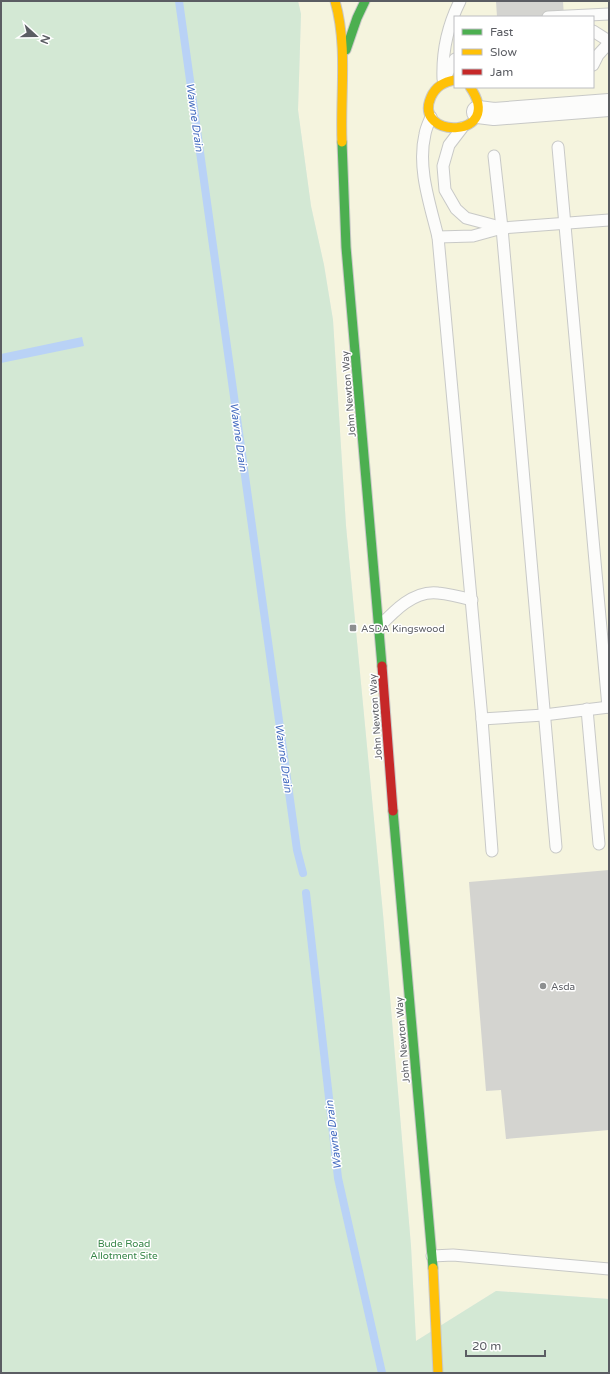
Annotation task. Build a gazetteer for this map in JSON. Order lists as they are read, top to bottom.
{
  "streets": {
    "street": ["John Newton Way"]
  },
  "water": ["Wawne Drain"],
  "parks": ["Bude Road Allotment Site"],
  "places": {
    "transit": ["ASDA Kingswood"],
    "other": ["Asda"]
  },
  "legend": ["Fast", "Slow", "Jam"],
  "scale_bar": "20 m",
  "north": "right"
}
